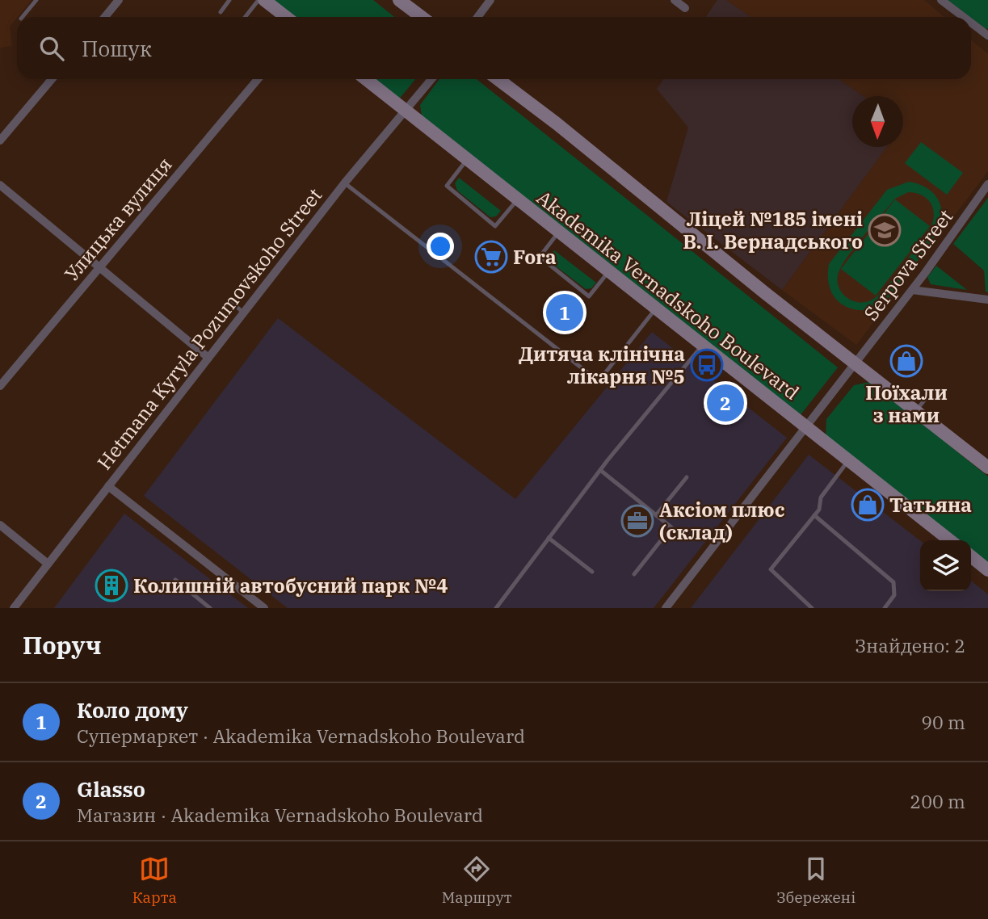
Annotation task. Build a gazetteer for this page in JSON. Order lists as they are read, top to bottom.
{
  "streets": {
    "main road": ["Akademika Vernadskoho Boulevard"],
    "street": ["Улицька вулиця", "Serpova Street", "Hetmana Kyryla Pozumovskoho Street"]
  },
  "crossings": [
    ["Serpova Street", "Akademika Vernadskoho Boulevard"],
    ["Akademika Vernadskoho Boulevard", "Hetmana Kyryla Pozumovskoho Street"]
  ],
  "places": {
    "school or university": ["Ліцей №185 імені В. І. Вернадського"],
    "supermarket": ["Fora"],
    "shop": ["Поїхали з нами", "Татьяна"],
    "bus stop": ["Дитяча клінічна лікарня №5"],
    "office": ["Аксіом плюс (склад)"],
    "building": ["Колишній автобусний парк №4"]
  },
  "north": "bottom",
  "page": {
    "search": "Пошук",
    "pins": ["1", "2"],
    "heading": ["Поруч", "Знайдено: 2"],
    "list": [
      {
        "mark": "1",
        "name": "Коло дому",
        "note": "Супермаркет · Akademika Vernadskoho Boulevard",
        "value": "90 m"
      },
      {
        "mark": "2",
        "name": "Glasso",
        "note": "Магазин · Akademika Vernadskoho Boulevard",
        "value": "200 m"
      }
    ],
    "nav": ["Карта", "Маршрут", "Збережені"]
  }
}
